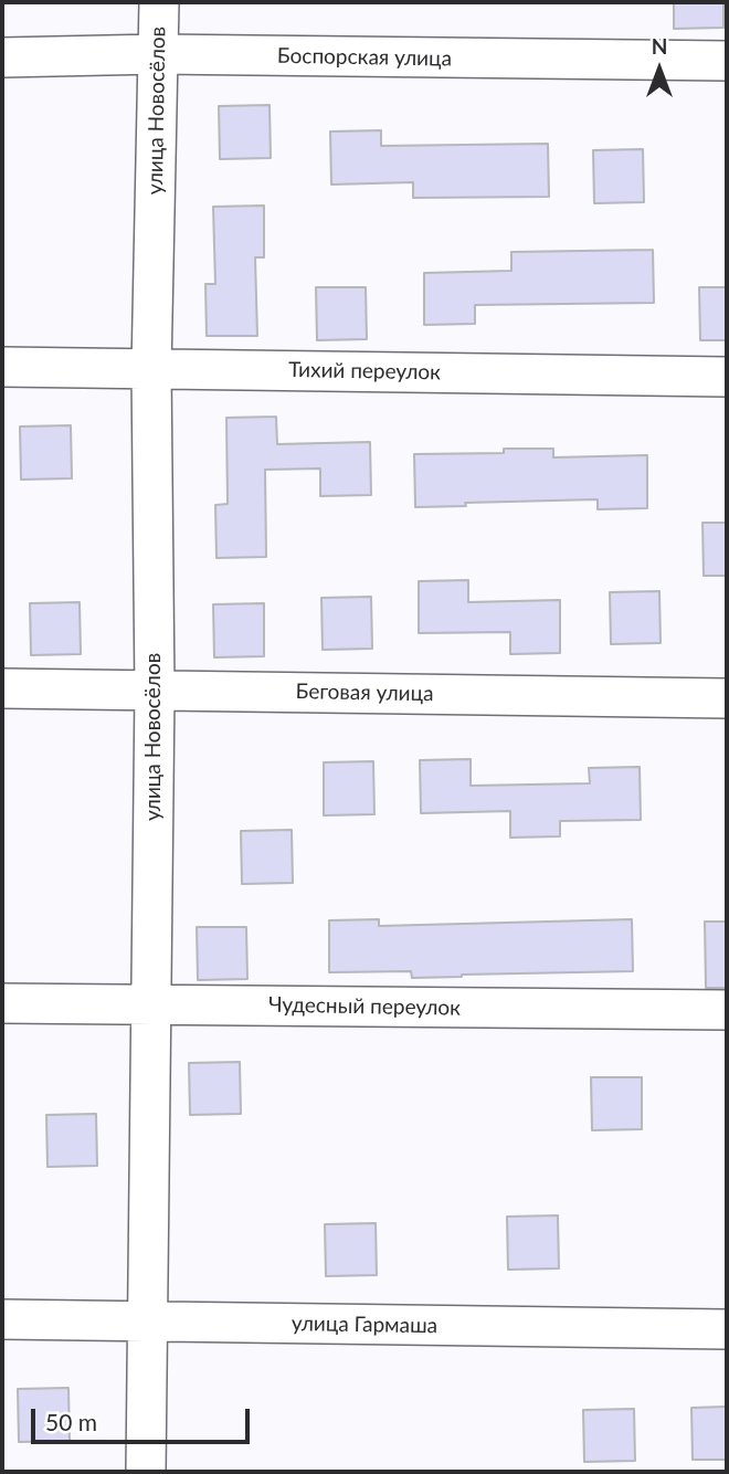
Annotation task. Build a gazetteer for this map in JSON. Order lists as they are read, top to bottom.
{
  "streets": {
    "street": [
      "Боспорская улица",
      "улица Новосёлов",
      "Тихий переулок",
      "Беговая улица",
      "Чудесный переулок",
      "улица Гармаша"
    ]
  },
  "crossings": [
    ["Боспорская улица", "улица Новосёлов"],
    ["улица Новосёлов", "Тихий переулок"],
    ["улица Новосёлов", "Беговая улица"],
    ["улица Новосёлов", "Чудесный переулок"],
    ["улица Новосёлов", "улица Гармаша"]
  ],
  "scale_bar": "50 m",
  "north": "top"
}
